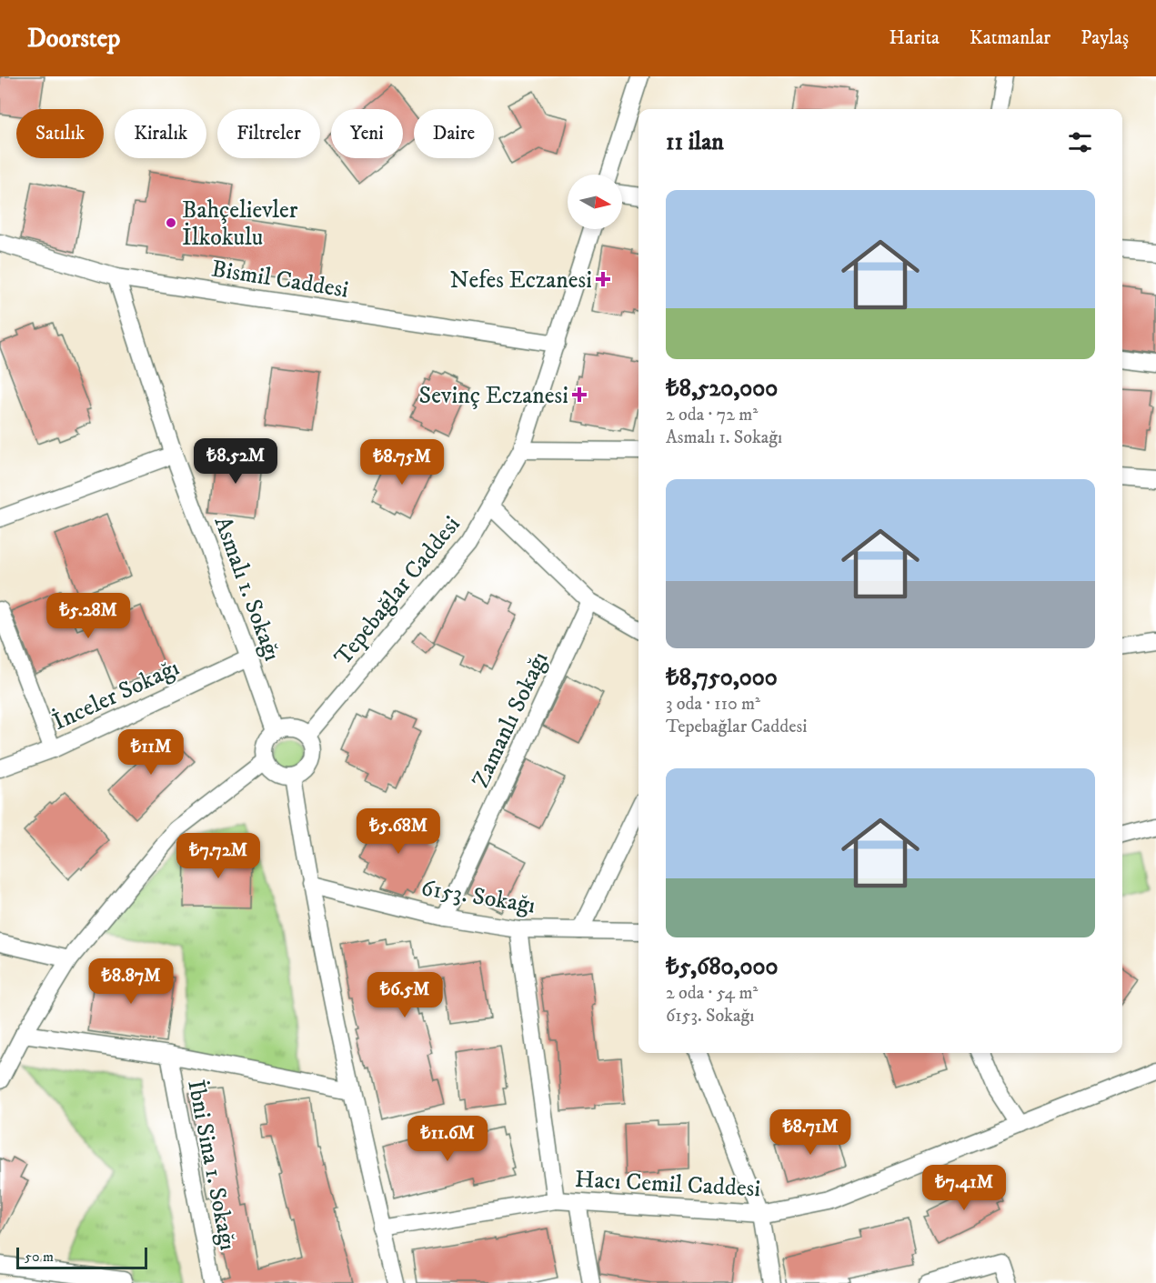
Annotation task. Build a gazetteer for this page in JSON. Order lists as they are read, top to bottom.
{
  "streets": {
    "street": [
      "Bismil Caddesi",
      "Asmalı 1. Sokağı",
      "Tepebağlar Caddesi",
      "İnceler Sokağı",
      "Zamanlı Sokağı",
      "6153. Sokağı",
      "İbni Sina 1. Sokağı",
      "Hacı Cemil Caddesi"
    ]
  },
  "crossings": [
    ["Bismil Caddesi", "Asmalı 1. Sokağı"],
    ["Bismil Caddesi", "Tepebağlar Caddesi"],
    ["Asmalı 1. Sokağı", "Tepebağlar Caddesi"],
    ["Asmalı 1. Sokağı", "İnceler Sokağı"],
    ["Zamanlı Sokağı", "6153. Sokağı"]
  ],
  "places": {
    "other": ["Bahçelievler İlkokulu"],
    "health": ["Nefes Eczanesi", "Sevinç Eczanesi"]
  },
  "scale_bar": "50 m",
  "north": "right",
  "page": {
    "header": "Doorstep",
    "nav": ["Harita", "Katmanlar", "Paylaş"],
    "chip": [
      "Satılık",
      "Kiralık",
      "Filtreler",
      "Yeni",
      "Daire"
    ],
    "heading": "11 ilan",
    "list": [
      {
        "name": "₺8,520,000",
        "note": "2 oda · 72 m² · Asmalı 1. Sokağı"
      },
      {
        "name": "₺8,750,000",
        "note": "3 oda · 110 m² · Tepebağlar Caddesi"
      },
      {
        "name": "₺5,680,000",
        "note": "2 oda · 54 m² · 6153. Sokağı"
      }
    ],
    "price": [
      "₺8.52M",
      "₺8.75M",
      "₺5.28M",
      "₺11M",
      "₺5.68M",
      "₺7.72M",
      "₺8.87M",
      "₺6.5M",
      "₺8.71M",
      "₺11.6M",
      "₺7.41M"
    ],
    "scale": "50 m"
  }
}
